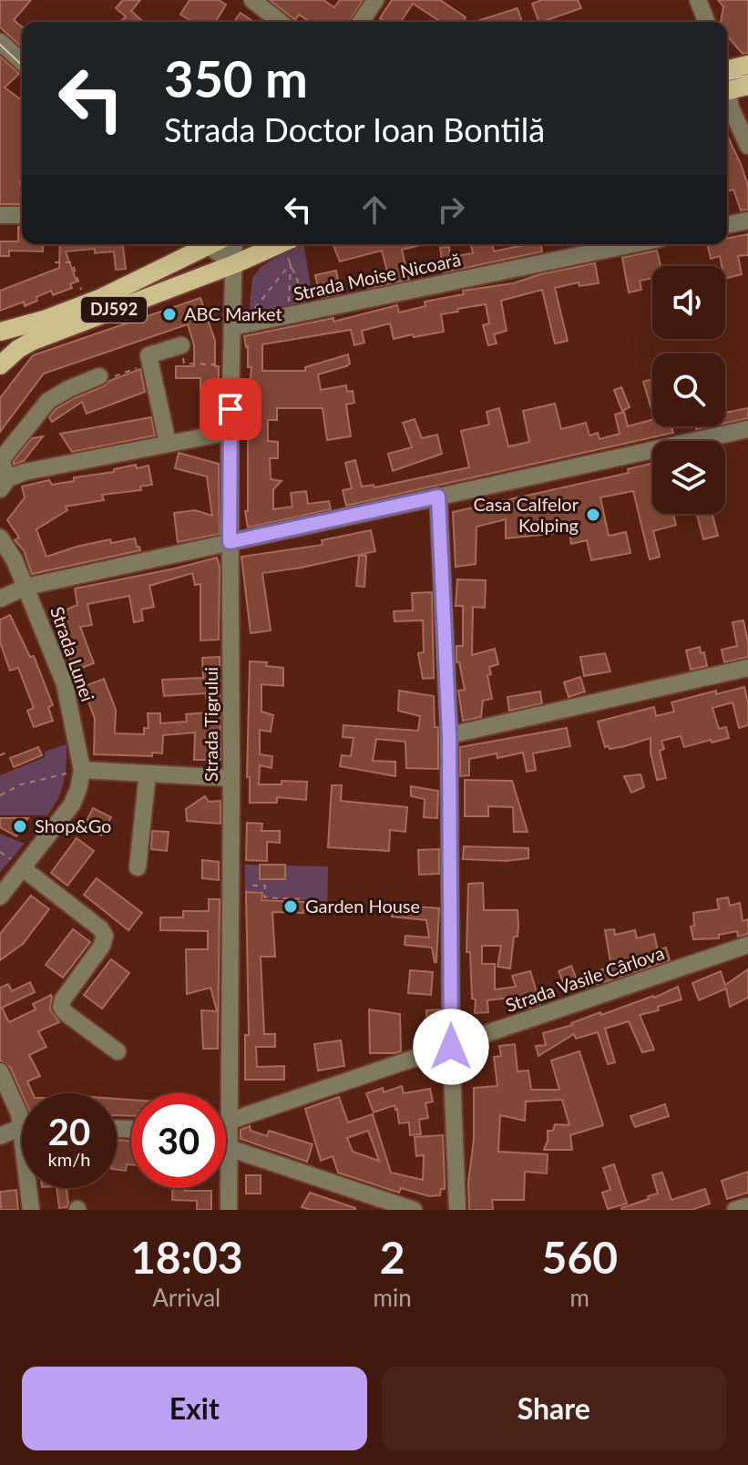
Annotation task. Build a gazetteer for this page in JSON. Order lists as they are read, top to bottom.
{
  "streets": {
    "main road": ["DJ592"],
    "street": [
      "Strada Moise Nicoară",
      "Strada Lunei",
      "Strada Tigrului",
      "Strada Vasile Cârlova"
    ]
  },
  "crossings": [
    ["Strada Moise Nicoară", "Strada Tigrului"],
    ["DJ592", "Strada Tigrului"],
    ["Strada Tigrului", "Strada Vasile Cârlova"]
  ],
  "places": [
    "ABC Market",
    "Casa Calfelor Kolping",
    "Shop&Go",
    "Garden House"
  ],
  "page": {
    "turn": ["350 m", "Strada Doctor Ioan Bontilă"],
    "speed": "20 km/h",
    "limit": "30",
    "eta": [
      "18:03",
      "Arrival",
      "2",
      "min",
      "560",
      "m"
    ],
    "buttons": ["Exit", "Share"]
  }
}
